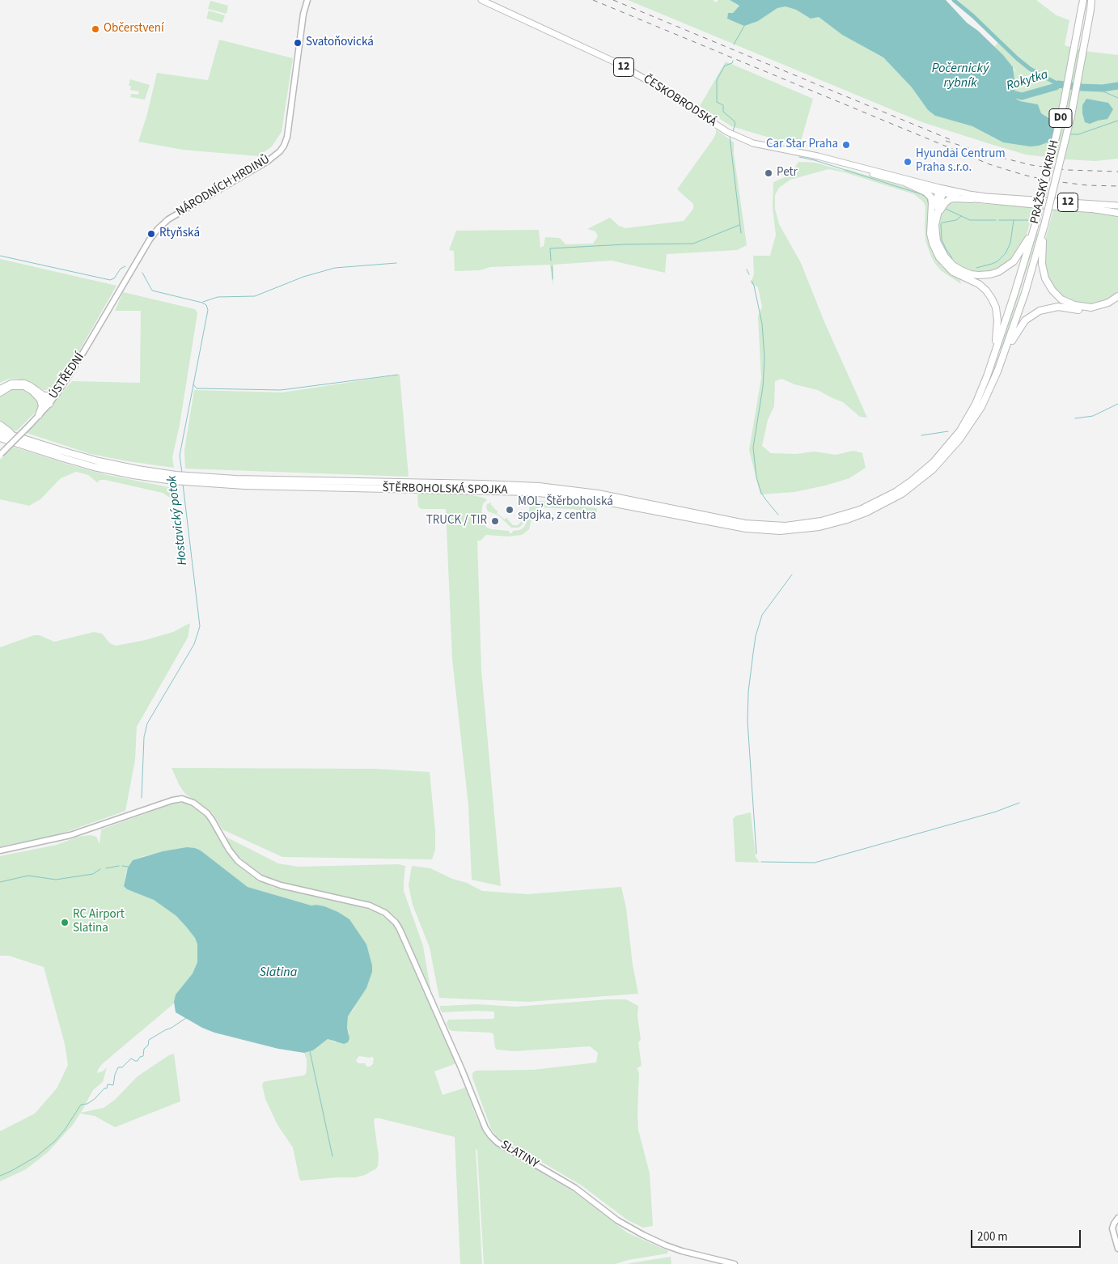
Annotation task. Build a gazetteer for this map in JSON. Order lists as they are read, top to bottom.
{
  "streets": {
    "highway": ["D0", "PRAŽSKÝ OKRUH", "ŠTĚRBOHOLSKÁ SPOJKA"],
    "main road": ["12", "ČESKOBRODSKÁ"],
    "street": ["NÁRODNÍCH HRDINŮ", "ÚSTŘEDNÍ", "SLATINY"]
  },
  "crossings": [
    ["PRAŽSKÝ OKRUH", "ŠTĚRBOHOLSKÁ SPOJKA"],
    ["NÁRODNÍCH HRDINŮ", "ÚSTŘEDNÍ"]
  ],
  "water": [
    "Počernický rybník",
    "Rokytka",
    "Hostavický potok",
    "Slatina"
  ],
  "places": [
    "Občerstvení",
    "Svatoňovická",
    "Car Star Praha",
    "Hyundai Centrum Praha s.r.o.",
    "Petr",
    "Rtyňská",
    "MOL, Štěrboholská spojka, z centra",
    "TRUCK / TIR",
    "RC Airport Slatina"
  ],
  "scale_bar": "200 m"
}
